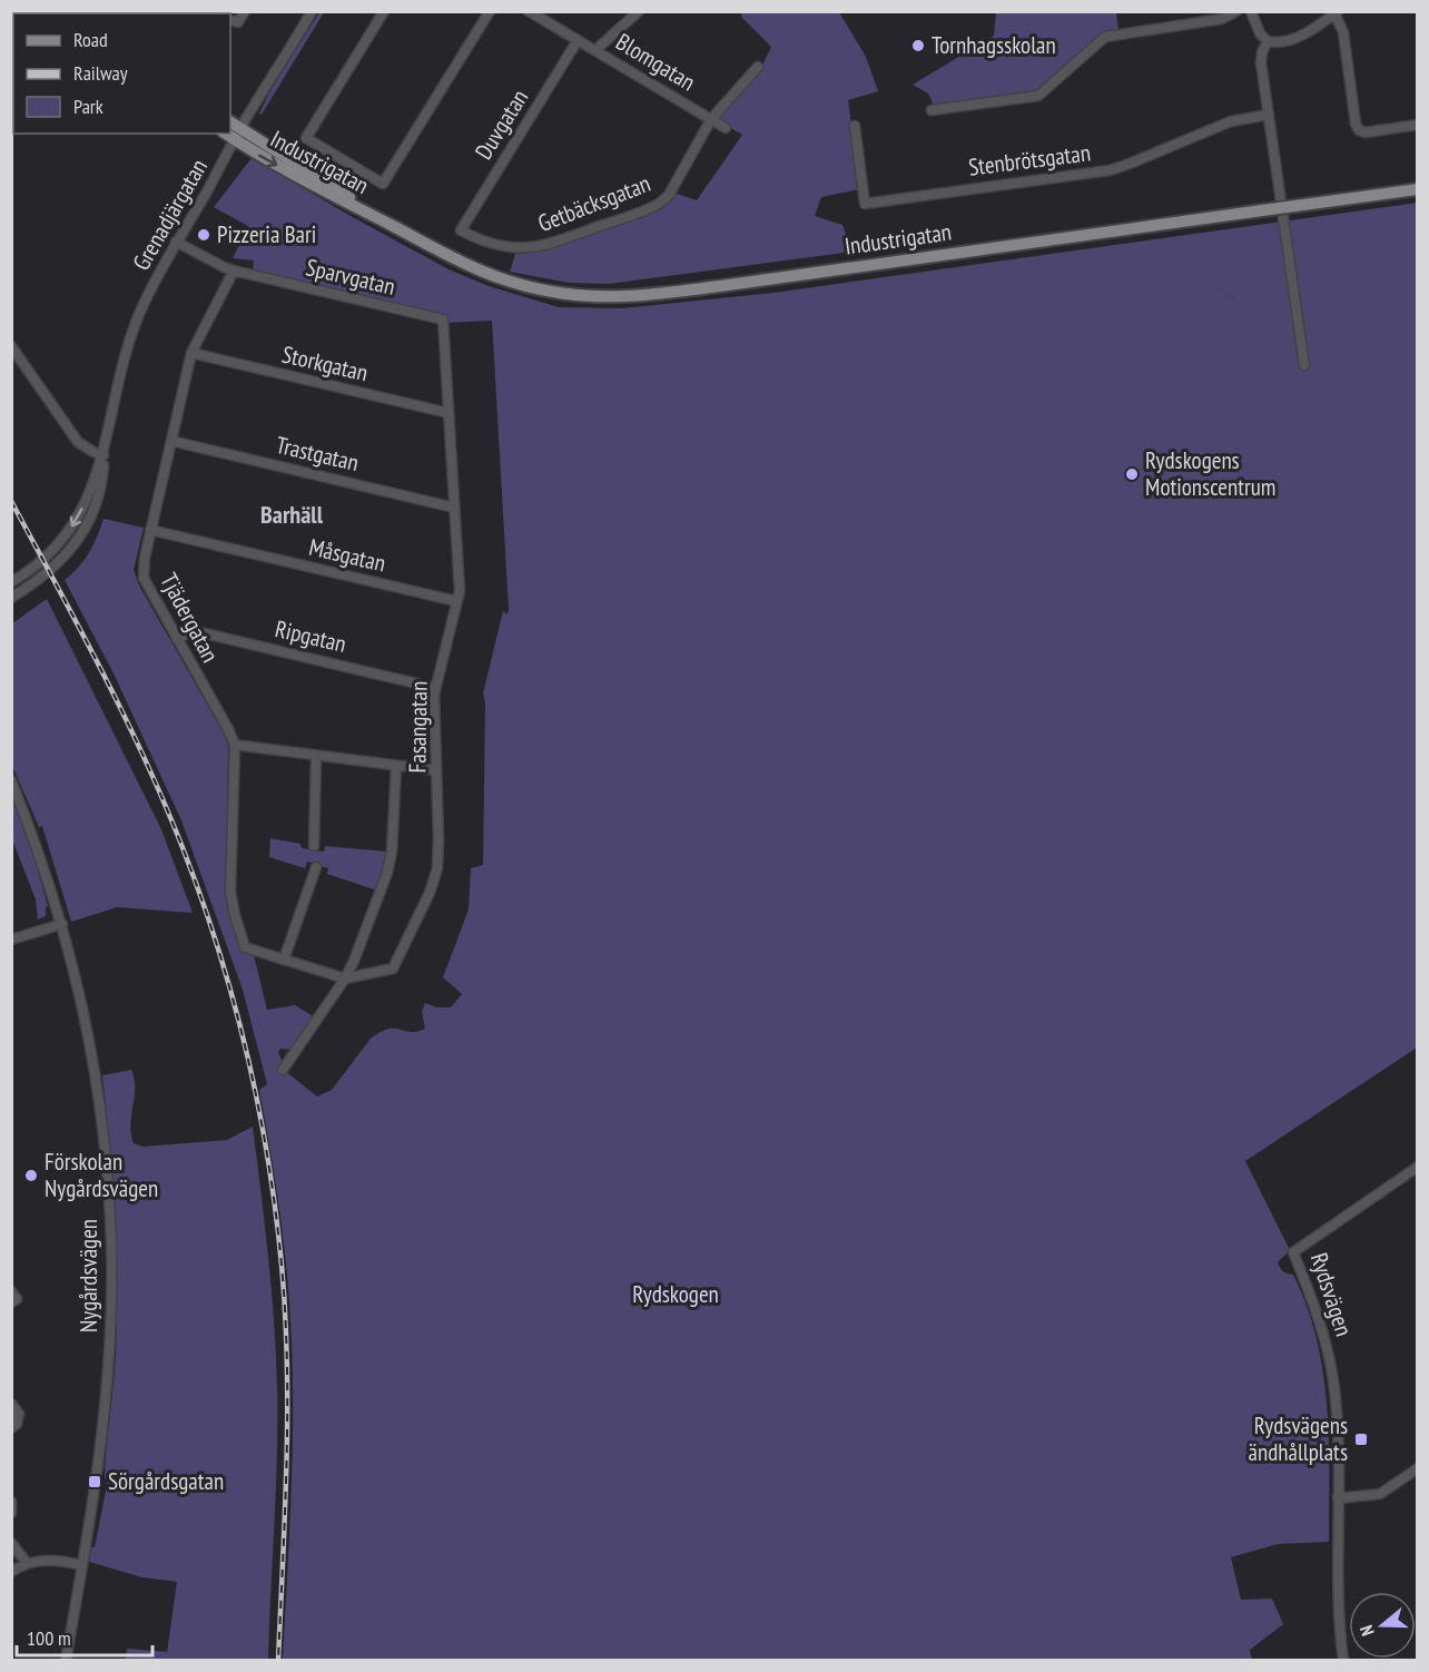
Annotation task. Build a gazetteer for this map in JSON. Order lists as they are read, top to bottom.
{
  "streets": {
    "main road": ["Industrigatan"],
    "street": [
      "Blomgatan",
      "Duvgatan",
      "Stenbrötsgatan",
      "Getbäcksgatan",
      "Grenadjärgatan",
      "Sparvgatan",
      "Storkgatan",
      "Trastgatan",
      "Måsgatan",
      "Tjädergatan",
      "Ripgatan",
      "Fasangatan",
      "Nygårdsvägen",
      "Rydsvägen"
    ]
  },
  "crossings": [
    ["Blomgatan", "Duvgatan"],
    ["Blomgatan", "Getbäcksgatan"],
    ["Duvgatan", "Getbäcksgatan"],
    ["Industrigatan", "Grenadjärgatan"],
    ["Grenadjärgatan", "Sparvgatan"],
    ["Sparvgatan", "Tjädergatan"],
    ["Sparvgatan", "Fasangatan"],
    ["Storkgatan", "Tjädergatan"],
    ["Storkgatan", "Fasangatan"],
    ["Trastgatan", "Tjädergatan"],
    ["Trastgatan", "Fasangatan"],
    ["Måsgatan", "Tjädergatan"],
    ["Måsgatan", "Fasangatan"],
    ["Tjädergatan", "Ripgatan"],
    ["Tjädergatan", "Fasangatan"],
    ["Ripgatan", "Fasangatan"]
  ],
  "districts": ["Barhäll"],
  "parks": ["Rydskogen"],
  "places": {
    "other": [
      "Tornhagsskolan",
      "Pizzeria Bari",
      "Rydskogens Motionscentrum",
      "Förskolan Nygårdsvägen"
    ],
    "transit": ["Rydsvägens ändhållplats", "Sörgårdsgatan"]
  },
  "legend": ["Road", "Railway", "Park"],
  "scale_bar": "100 m",
  "north": "left"
}
